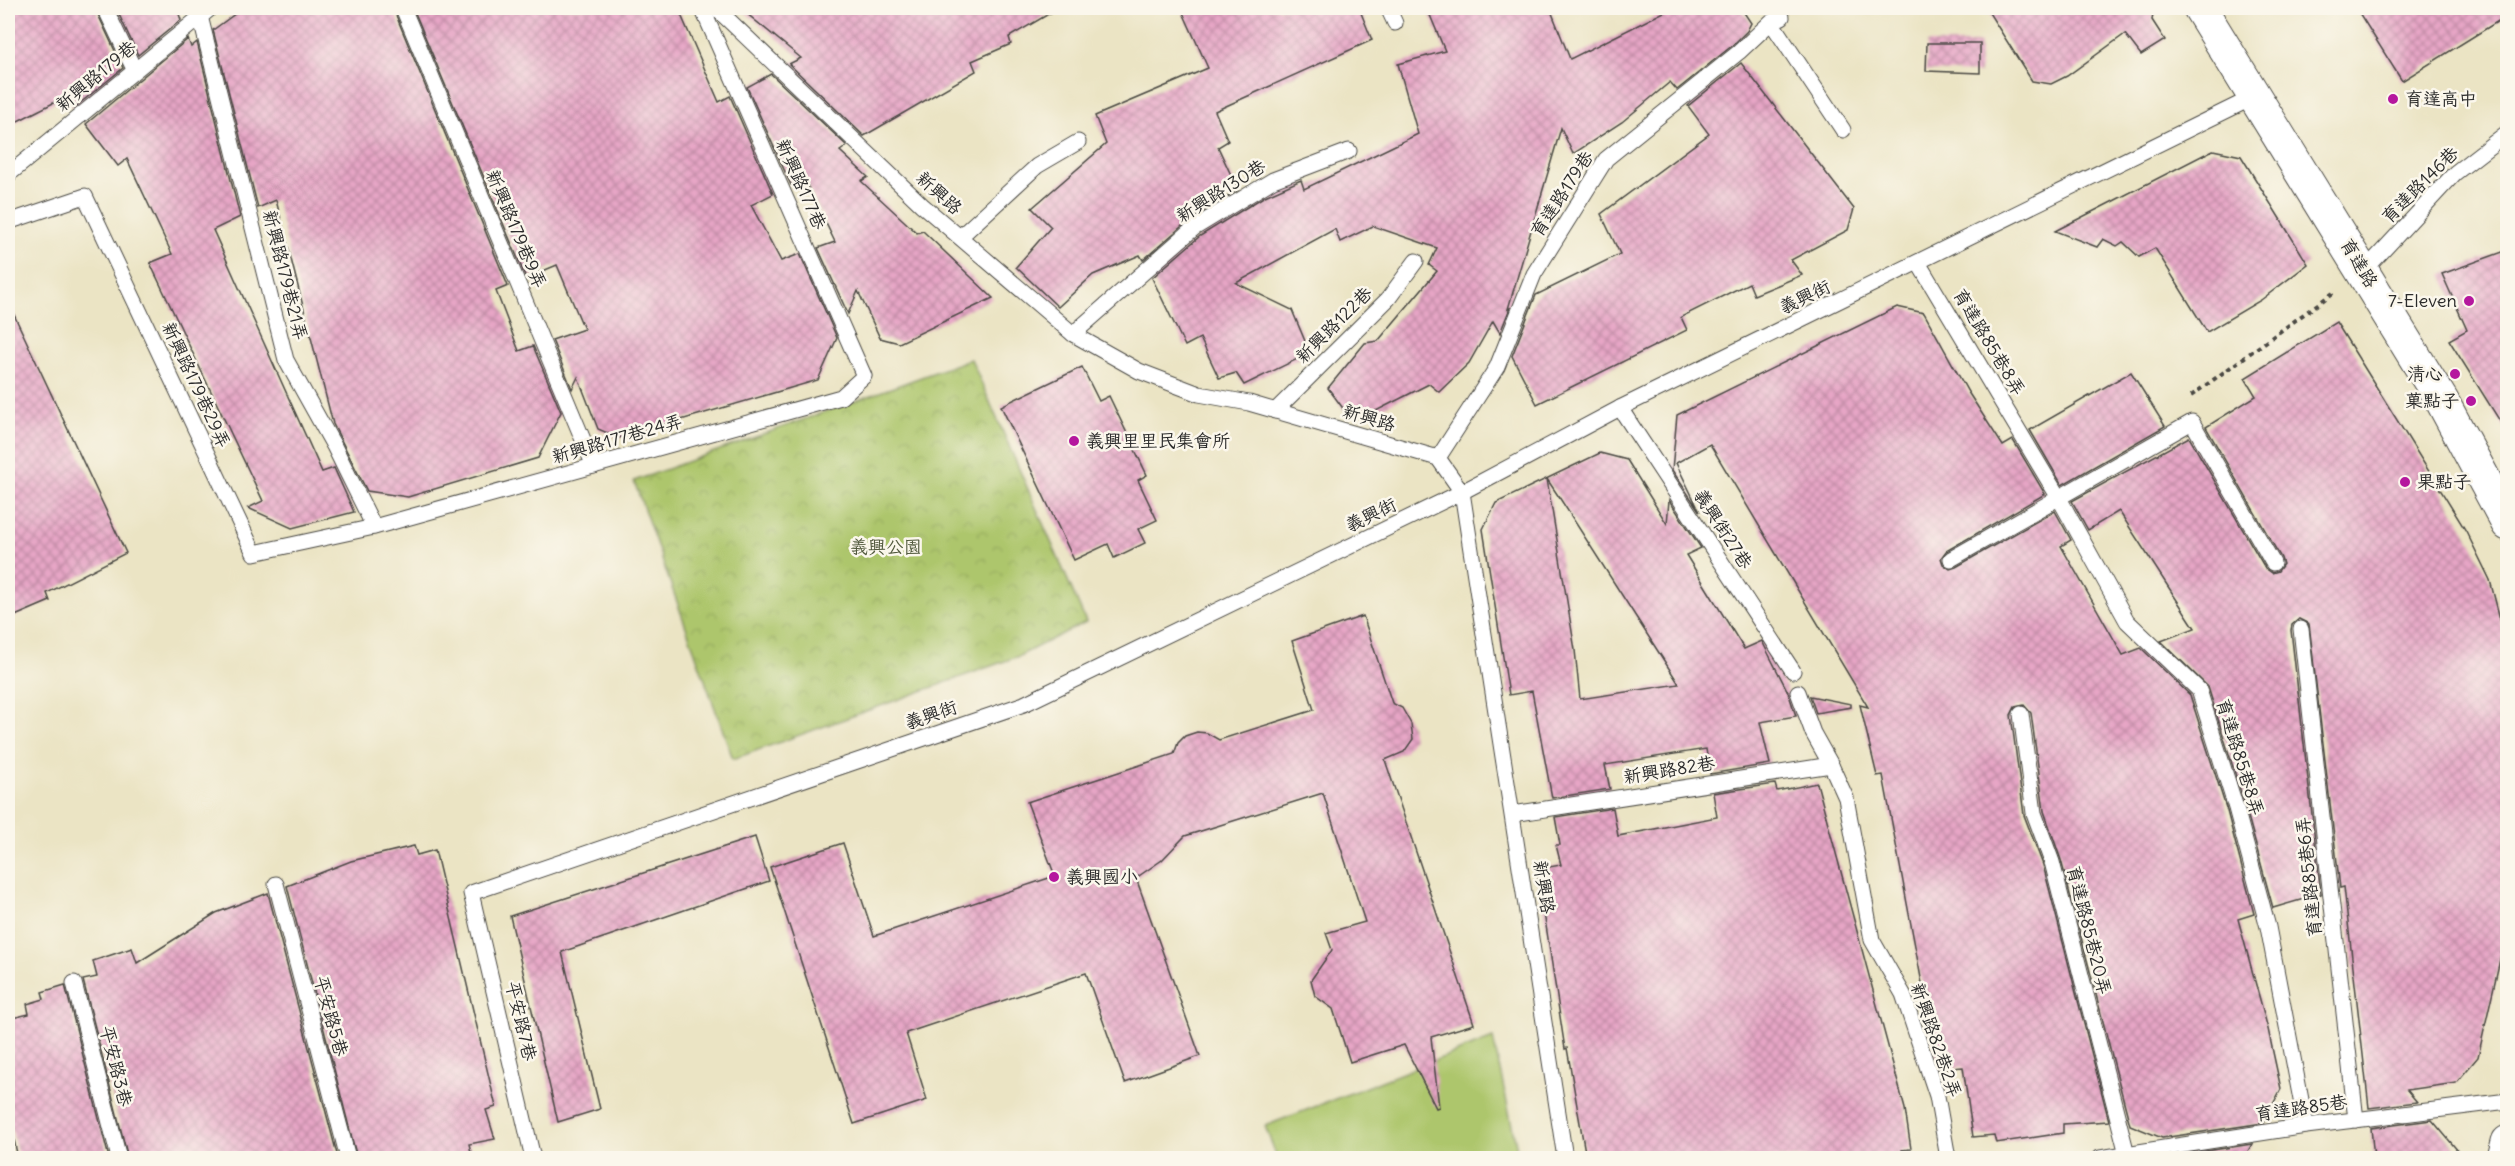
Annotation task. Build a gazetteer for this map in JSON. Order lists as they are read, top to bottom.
{
  "streets": {
    "street": ["育達路"],
    "lane": [
      "新興路179巷",
      "新興路177巷",
      "育達路146巷",
      "新興路130巷",
      "新興路",
      "育達路179巷",
      "新興路179巷9弄",
      "新興路179巷21弄",
      "義興街",
      "新興路122巷",
      "育達路85巷8弄",
      "新興路179巷29弄",
      "新興路177巷24弄",
      "義興街27巷",
      "新興路82巷",
      "育達路85巷6弄",
      "育達路85巷20弄",
      "平安路5巷",
      "平安路7巷",
      "新興路82巷2弄",
      "平安路3巷",
      "育達路85巷"
    ]
  },
  "crossings": [
    ["新興路179巷", "新興路179巷21弄"],
    ["新興路177巷", "新興路177巷24弄"],
    ["育達路146巷", "育達路"],
    ["新興路130巷", "新興路"],
    ["新興路", "育達路179巷"],
    ["新興路", "義興街"],
    ["新興路", "新興路122巷"],
    ["新興路", "新興路82巷"],
    ["新興路179巷9弄", "新興路177巷24弄"],
    ["育達路", "義興街"],
    ["新興路179巷21弄", "新興路179巷29弄"],
    ["新興路179巷21弄", "新興路177巷24弄"],
    ["義興街", "育達路85巷8弄"],
    ["義興街", "義興街27巷"],
    ["義興街", "平安路7巷"],
    ["育達路85巷8弄", "育達路85巷"],
    ["新興路179巷29弄", "新興路177巷24弄"],
    ["新興路82巷", "新興路82巷2弄"],
    ["育達路85巷6弄", "育達路85巷"],
    ["育達路85巷20弄", "育達路85巷"]
  ],
  "parks": ["義興公園"],
  "places": [
    "育達高中",
    "7-Eleven",
    "清心",
    "菓點子",
    "義興里里民集會所",
    "果點子",
    "義興國小"
  ]
}
